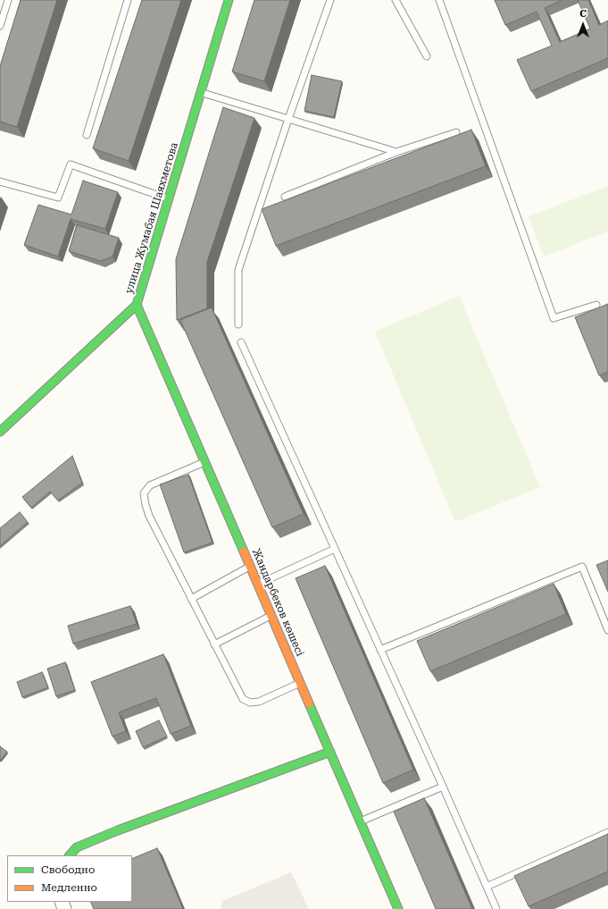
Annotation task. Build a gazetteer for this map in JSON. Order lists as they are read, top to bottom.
{
  "streets": {
    "street": ["улица Жумабая Шаяхметова", "Жандарбеков көшесі"]
  },
  "crossings": [
    ["улица Жумабая Шаяхметова", "Жандарбеков көшесі"]
  ],
  "legend": ["Свободно", "Медленно"],
  "north": "top"
}
